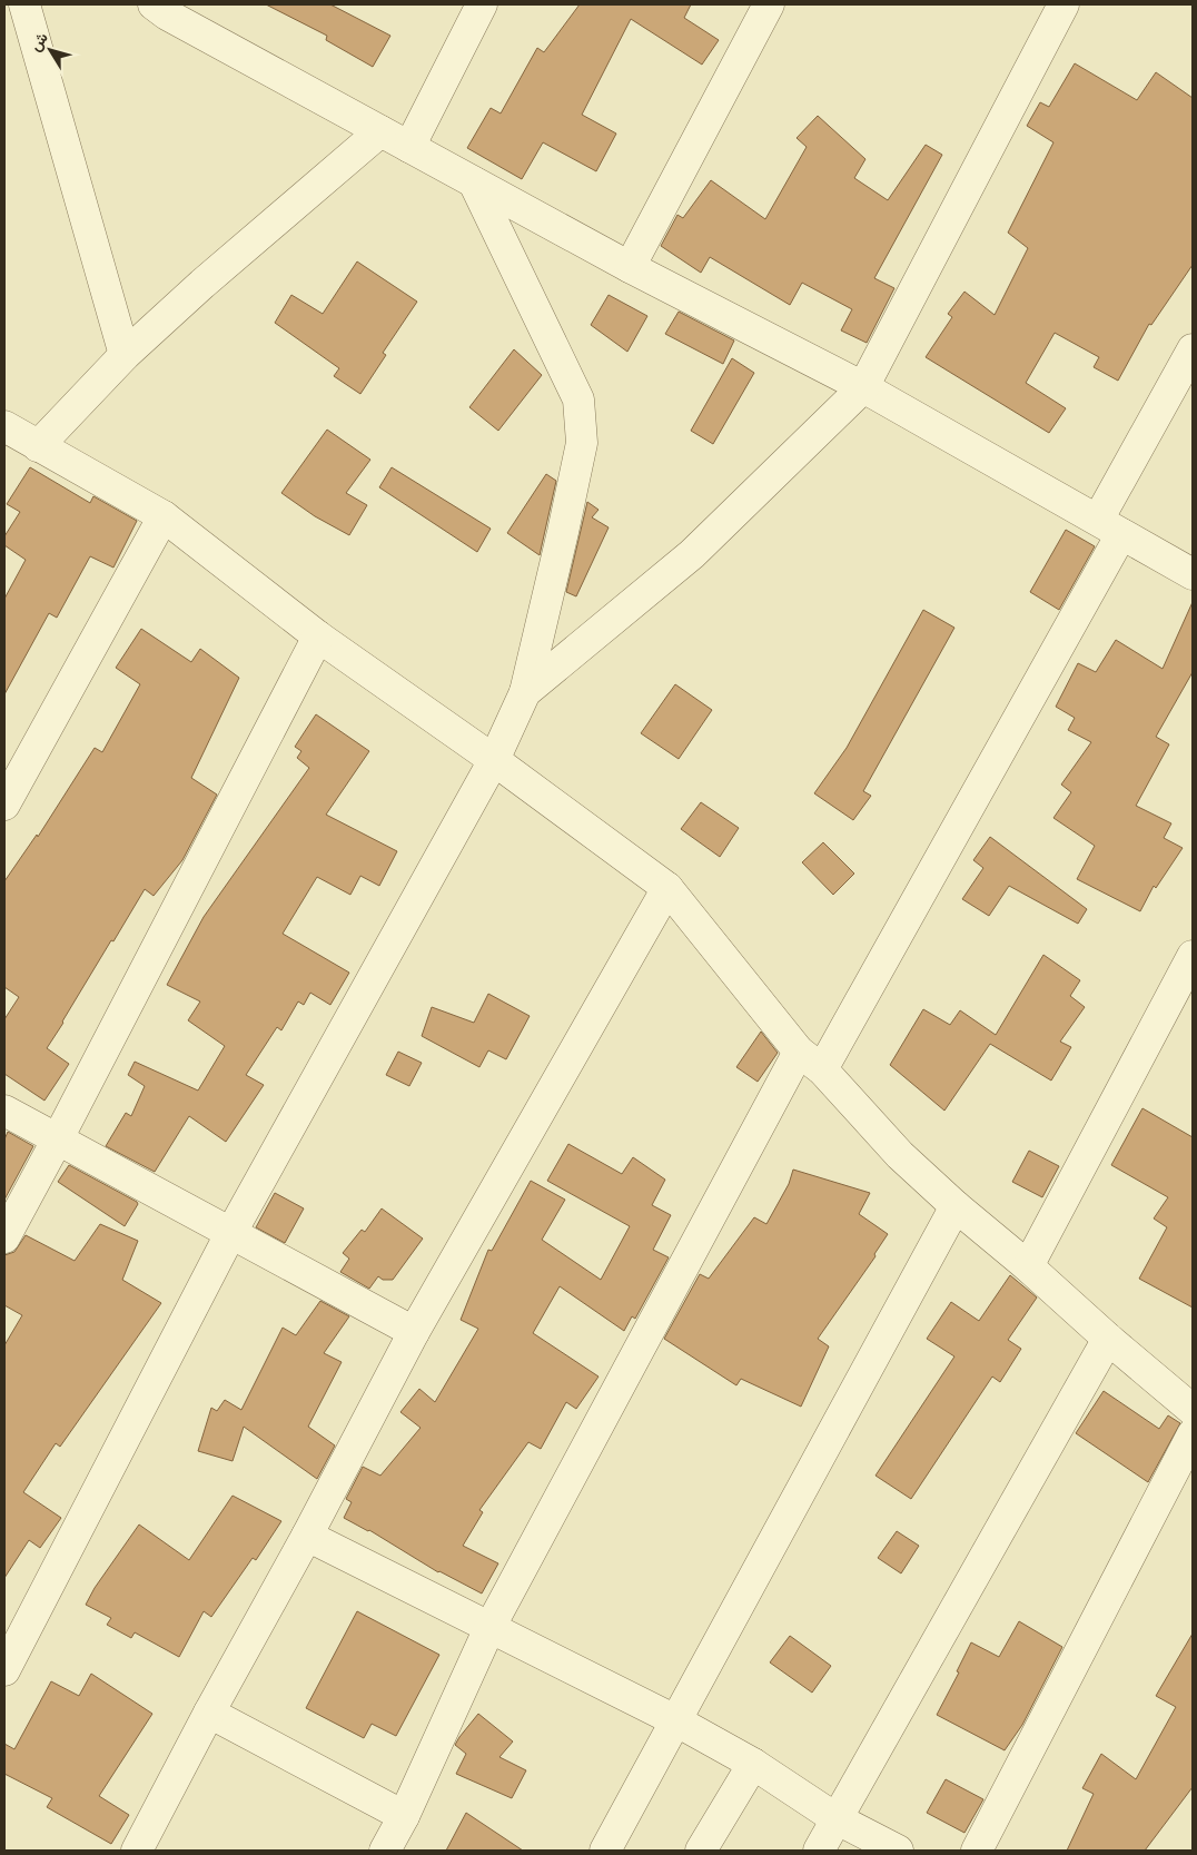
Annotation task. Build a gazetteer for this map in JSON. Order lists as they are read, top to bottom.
{
  "north": "top left"
}
